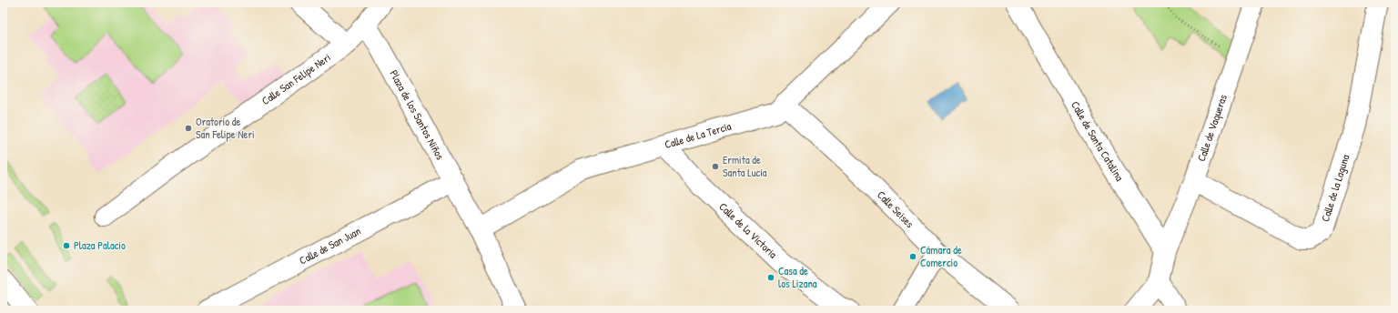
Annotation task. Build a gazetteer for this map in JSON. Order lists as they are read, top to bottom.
{
  "streets": {
    "street": [
      "Calle San Felipe Neri",
      "Plaza de los Santos Niños",
      "Calle de Vaqueras",
      "Calle de La Tercia",
      "Calle de Santa Catalina",
      "Calle de la Laguna",
      "Calle Seises",
      "Calle de la Victoria",
      "Calle de San Juan"
    ]
  },
  "crossings": [
    ["Calle San Felipe Neri", "Plaza de los Santos Niños"],
    ["Plaza de los Santos Niños", "Calle de La Tercia"],
    ["Plaza de los Santos Niños", "Calle de San Juan"],
    ["Calle de Vaqueras", "Calle de Santa Catalina"],
    ["Calle de Vaqueras", "Calle de la Laguna"],
    ["Calle de La Tercia", "Calle Seises"],
    ["Calle de La Tercia", "Calle de la Victoria"]
  ],
  "places": [
    "Oratorio de San Felipe Neri",
    "Ermita de Santa Lucía",
    "Plaza Palacio",
    "Cámara de Comercio",
    "Casa de los Lizana"
  ]
}
